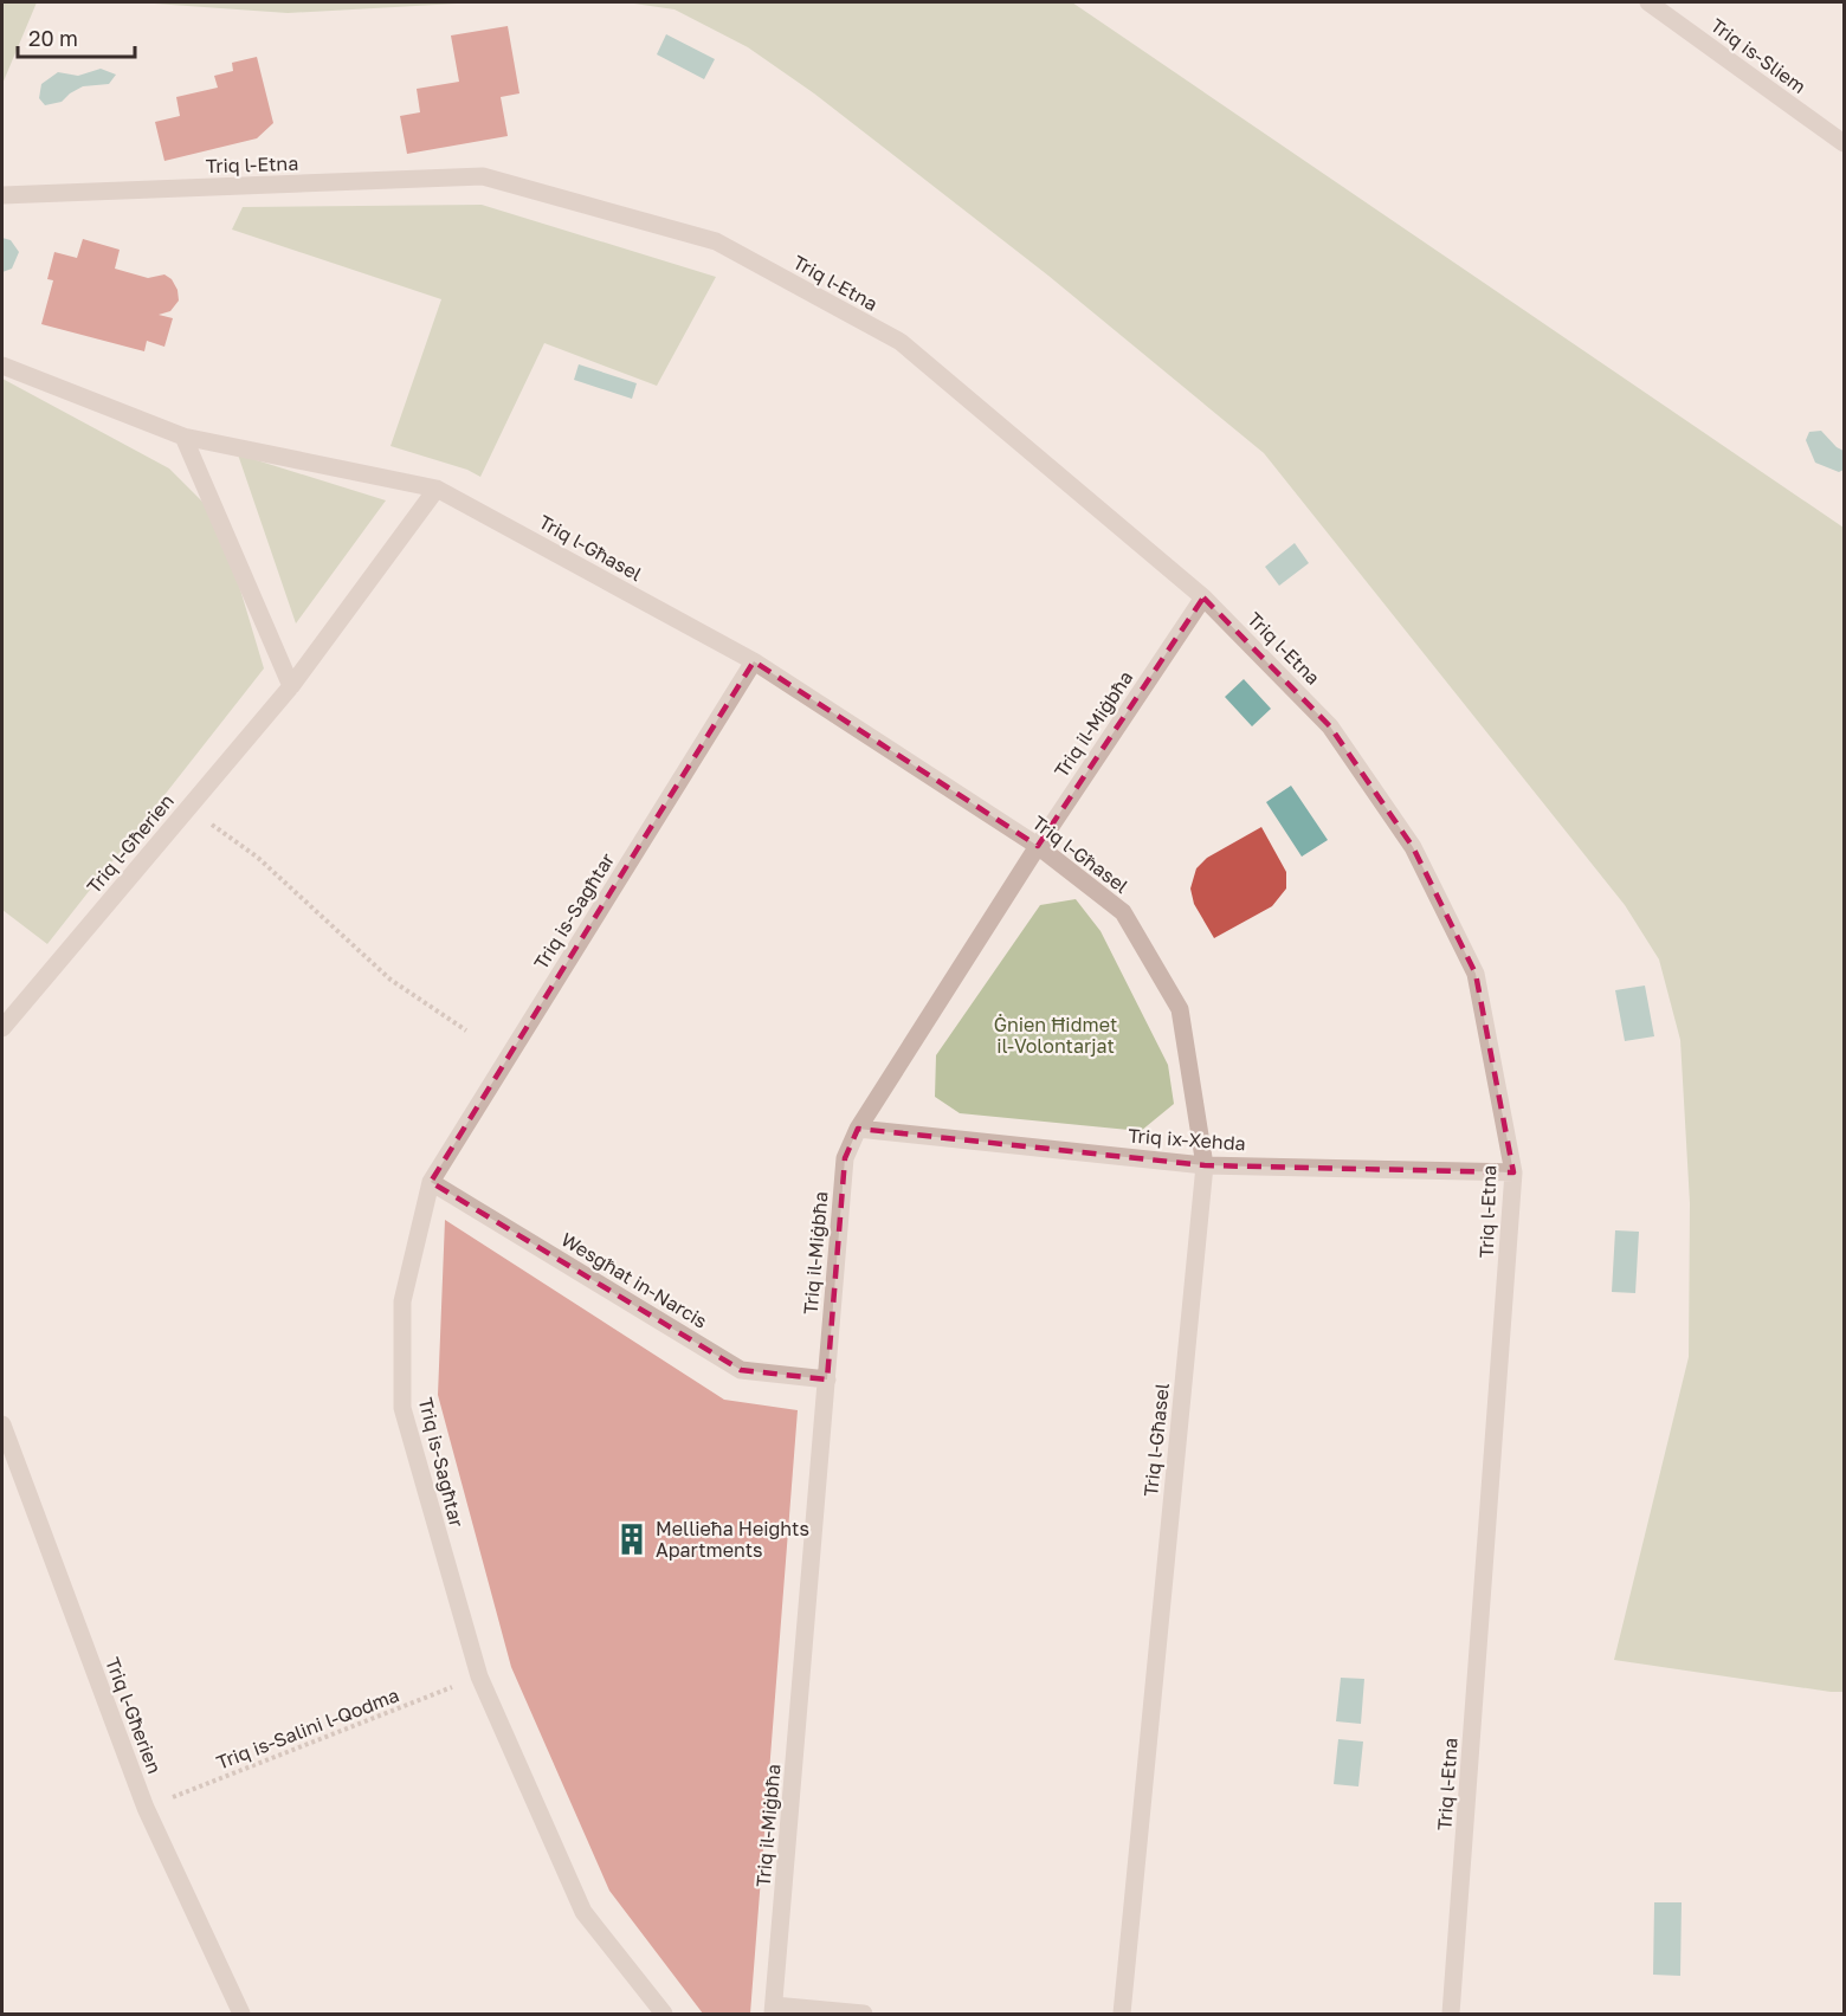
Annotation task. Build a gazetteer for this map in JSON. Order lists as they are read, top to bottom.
{
  "streets": {
    "street": [
      "Triq is-Sliem",
      "Triq l-Etna",
      "Triq l-Għasel",
      "Triq il-Miġbħa",
      "Triq l-Għerien",
      "Triq is-Sagħtar",
      "Triq ix-Xehda",
      "Wesgħat in-Narcis"
    ],
    "path": ["Triq is-Salini l-Qodma"]
  },
  "crossings": [
    ["Triq l-Etna", "Triq il-Miġbħa"],
    ["Triq l-Etna", "Triq ix-Xehda"],
    ["Triq l-Għasel", "Triq il-Miġbħa"],
    ["Triq l-Għasel", "Triq l-Għerien"],
    ["Triq l-Għasel", "Triq is-Sagħtar"],
    ["Triq l-Għasel", "Triq ix-Xehda"],
    ["Triq il-Miġbħa", "Triq ix-Xehda"],
    ["Triq il-Miġbħa", "Wesgħat in-Narcis"],
    ["Triq l-Għerien", "Triq is-Salini l-Qodma"],
    ["Triq is-Sagħtar", "Wesgħat in-Narcis"],
    ["Triq is-Sagħtar", "Triq is-Salini l-Qodma"]
  ],
  "parks": ["Ġnien Ħidmet il-Volontarjat"],
  "places": {
    "building": ["Mellieħa Heights Apartments"]
  },
  "scale_bar": "20 m"
}
